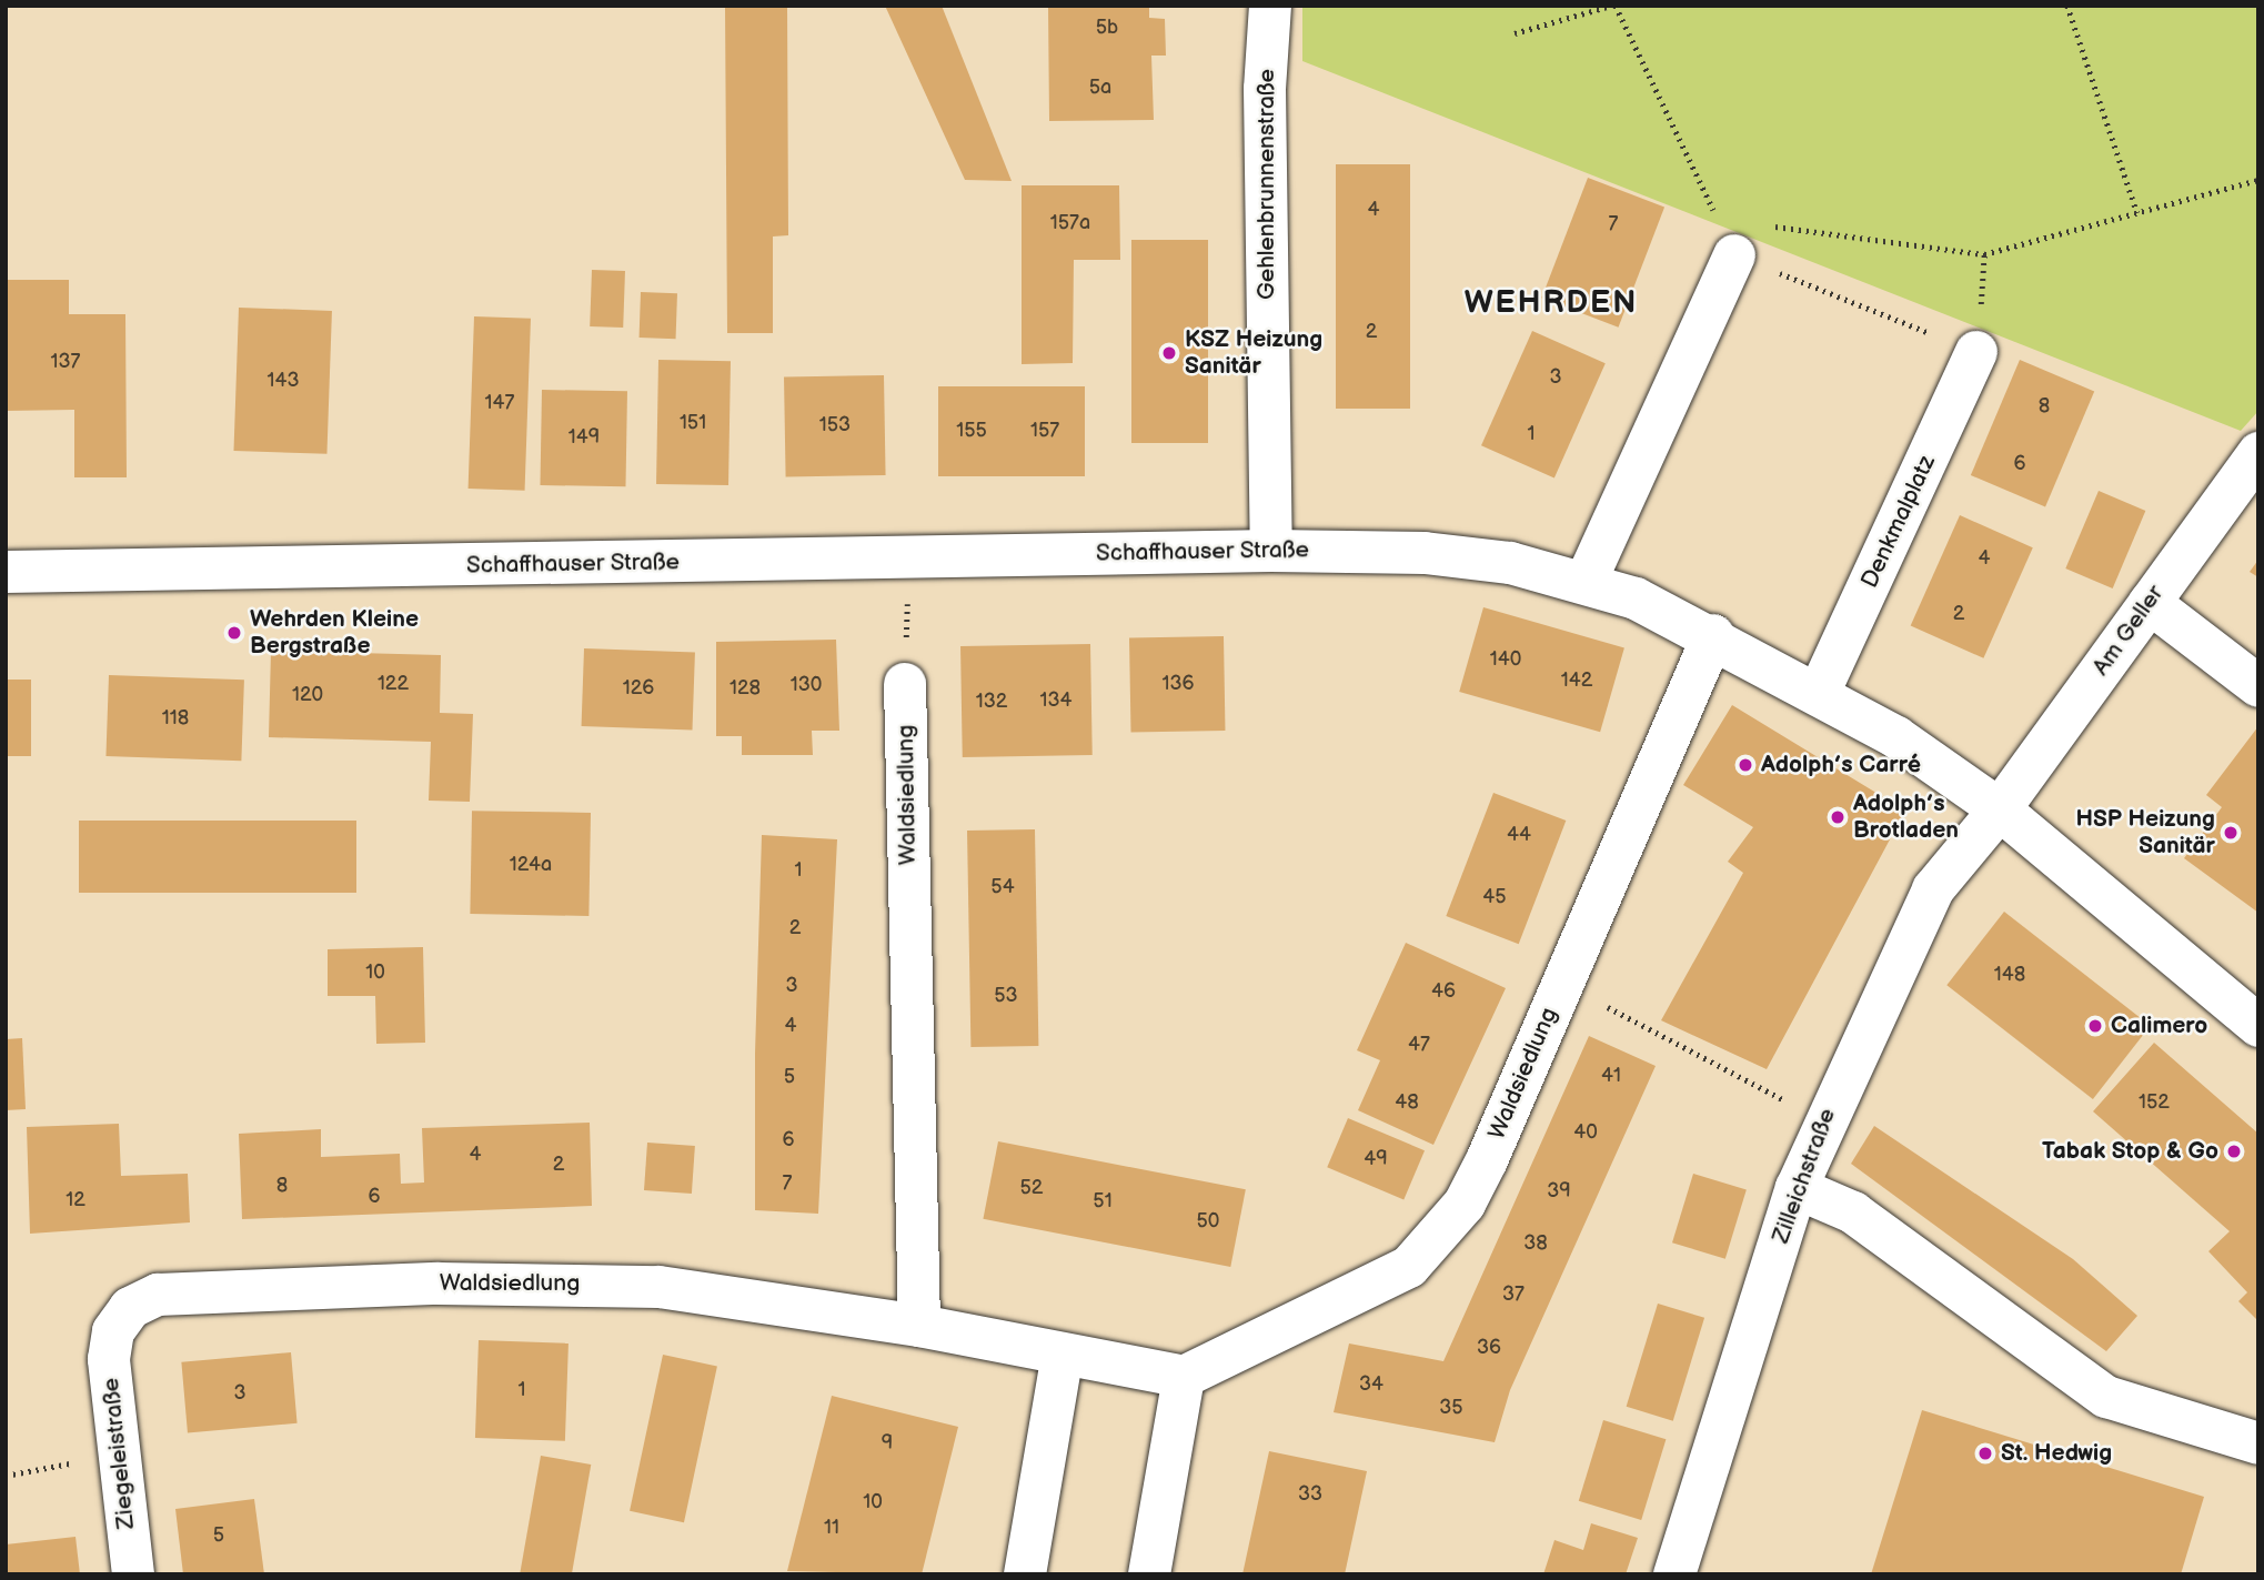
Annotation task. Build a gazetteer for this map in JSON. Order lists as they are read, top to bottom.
{
  "streets": {
    "street": [
      "Gehlenbrunnenstraße",
      "Denkmalplatz",
      "Schaffhauser Straße",
      "Am Geller",
      "Waldsiedlung",
      "Zilleichstraße",
      "Ziegeleistraße"
    ]
  },
  "crossings": [
    ["Gehlenbrunnenstraße", "Schaffhauser Straße"],
    ["Denkmalplatz", "Schaffhauser Straße"],
    ["Schaffhauser Straße", "Am Geller"],
    ["Schaffhauser Straße", "Waldsiedlung"],
    ["Schaffhauser Straße", "Zilleichstraße"],
    ["Am Geller", "Zilleichstraße"],
    ["Waldsiedlung", "Ziegeleistraße"]
  ],
  "districts": ["WEHRDEN"],
  "places": [
    "KSZ Heizung Sanitär",
    "Wehrden Kleine Bergstraße",
    "Adolph’s Carré",
    "Adolph’s Brotladen",
    "HSP Heizung Sanitär",
    "Calimero",
    "Tabak Stop & Go",
    "St. Hedwig"
  ],
  "house_numbers": [
    "5b",
    "5a",
    "4",
    "157a",
    "7",
    "2",
    "137",
    "3",
    "143",
    "147",
    "8",
    "151",
    "153",
    "155",
    "157",
    "1",
    "149",
    "6",
    "4",
    "2",
    "140",
    "142",
    "122",
    "136",
    "130",
    "126",
    "128",
    "120",
    "134",
    "132",
    "118",
    "44",
    "124a",
    "1",
    "54",
    "45",
    "2",
    "10",
    "148",
    "3",
    "46",
    "53",
    "4",
    "47",
    "41",
    "5",
    "48",
    "152",
    "40",
    "6",
    "4",
    "49",
    "2",
    "7",
    "8",
    "52",
    "39",
    "6",
    "12",
    "51",
    "50",
    "38",
    "37",
    "36",
    "34",
    "1",
    "3",
    "35",
    "9",
    "33",
    "10",
    "11",
    "5"
  ]
}
